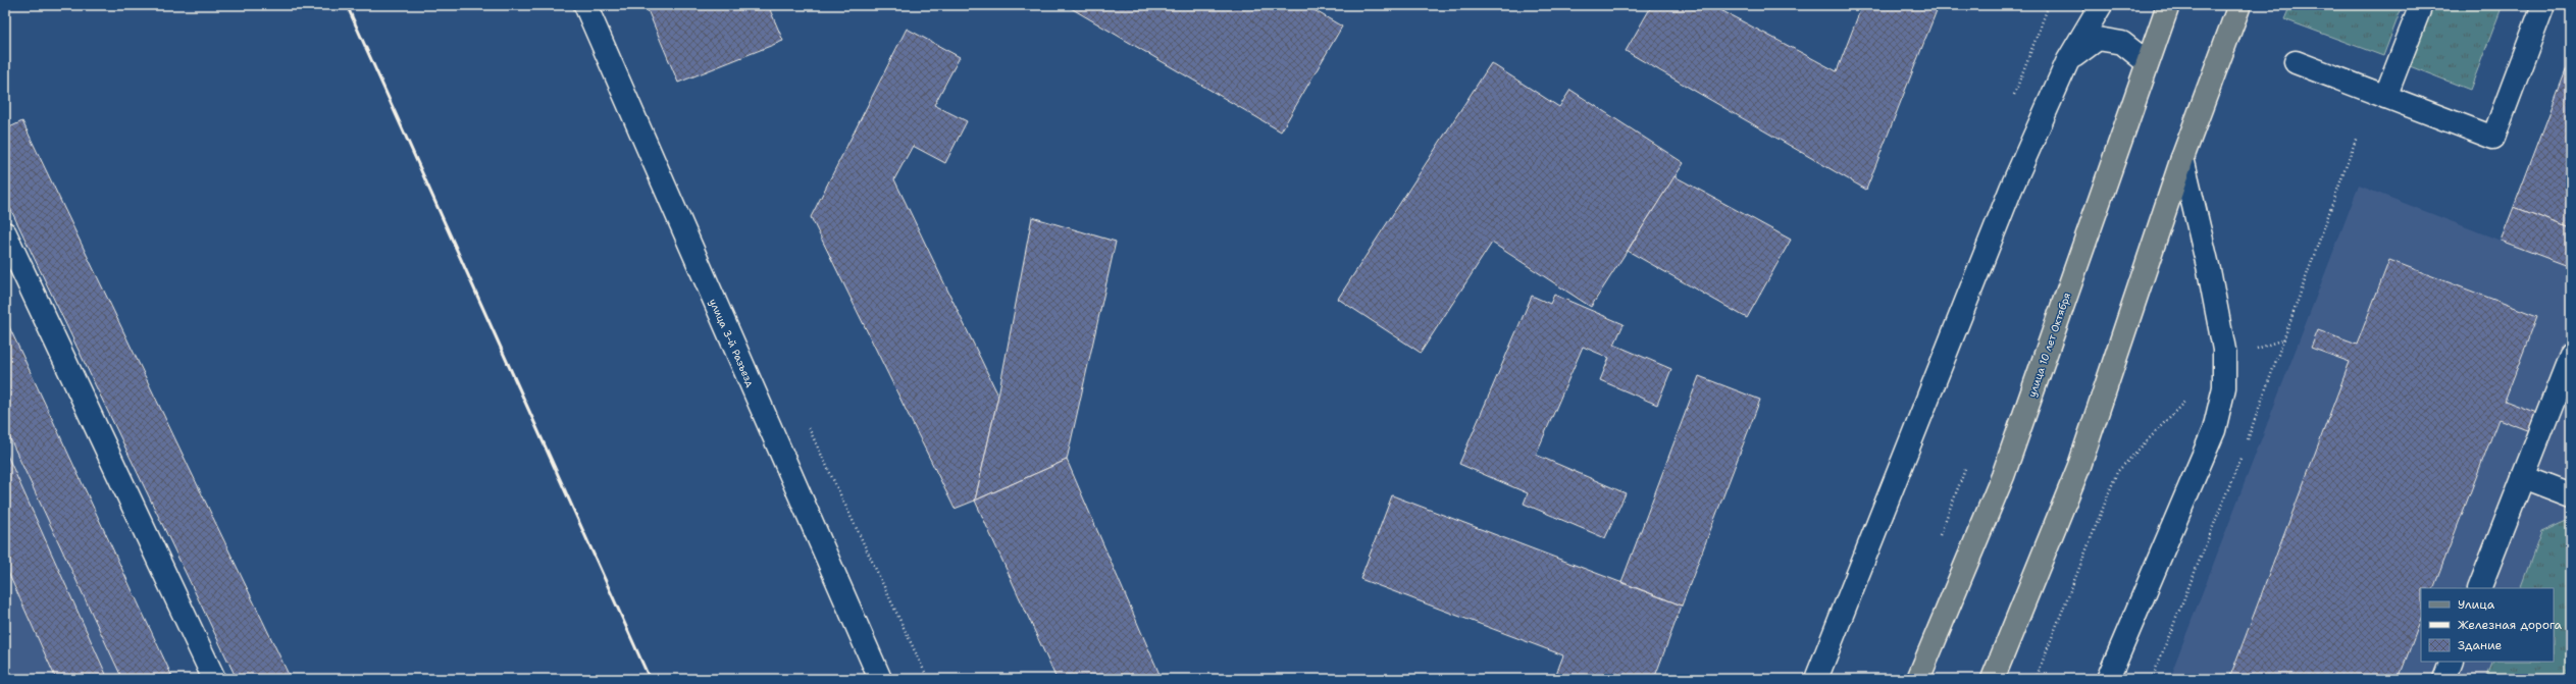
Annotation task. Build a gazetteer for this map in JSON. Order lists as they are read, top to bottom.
{
  "streets": {
    "main road": ["улица 3-й Разъезд", "улица 10 лет Октября"]
  },
  "legend": ["Улица", "Железная дорога", "Здание"]
}
